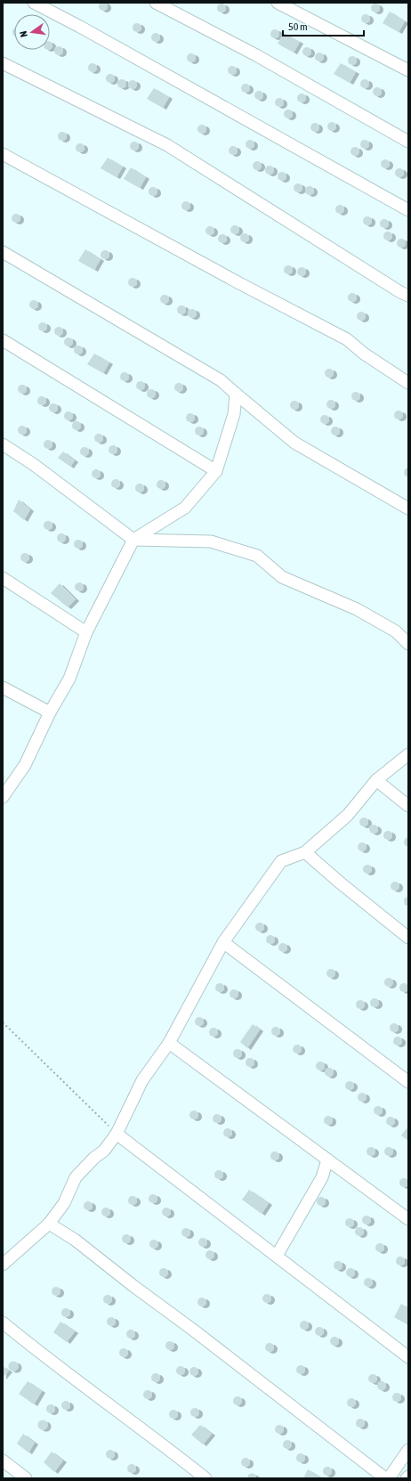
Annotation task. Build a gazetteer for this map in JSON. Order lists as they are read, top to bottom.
{
  "scale_bar": "50 m",
  "north": "left"
}
